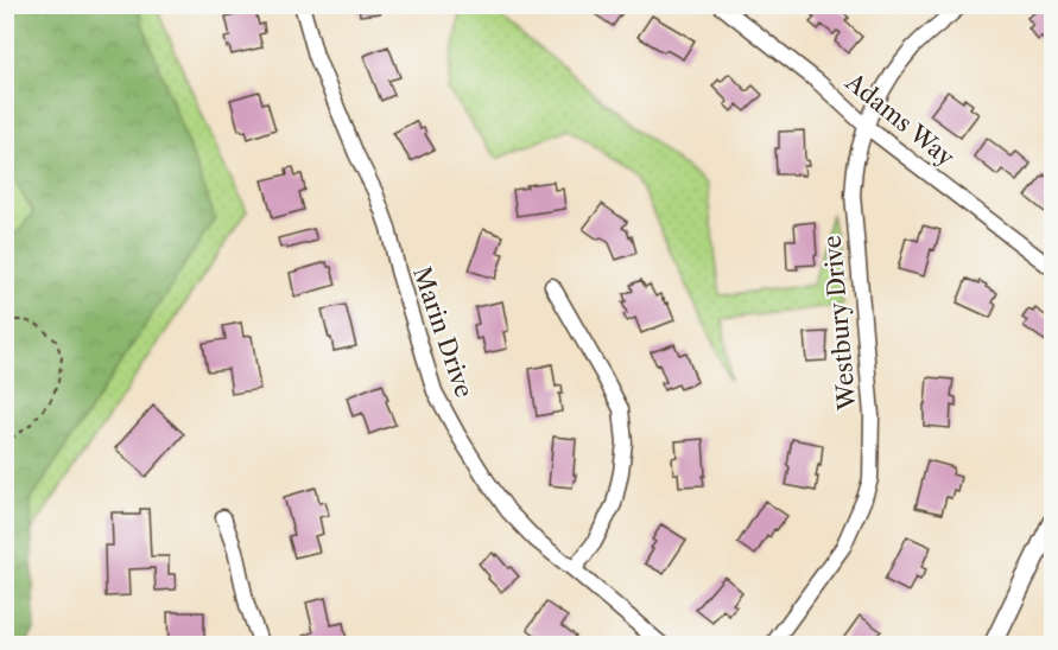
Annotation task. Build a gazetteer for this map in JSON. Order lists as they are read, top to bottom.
{
  "streets": {
    "street": ["Adams Way", "Westbury Drive", "Marin Drive"]
  },
  "crossings": [
    ["Adams Way", "Westbury Drive"]
  ]
}
